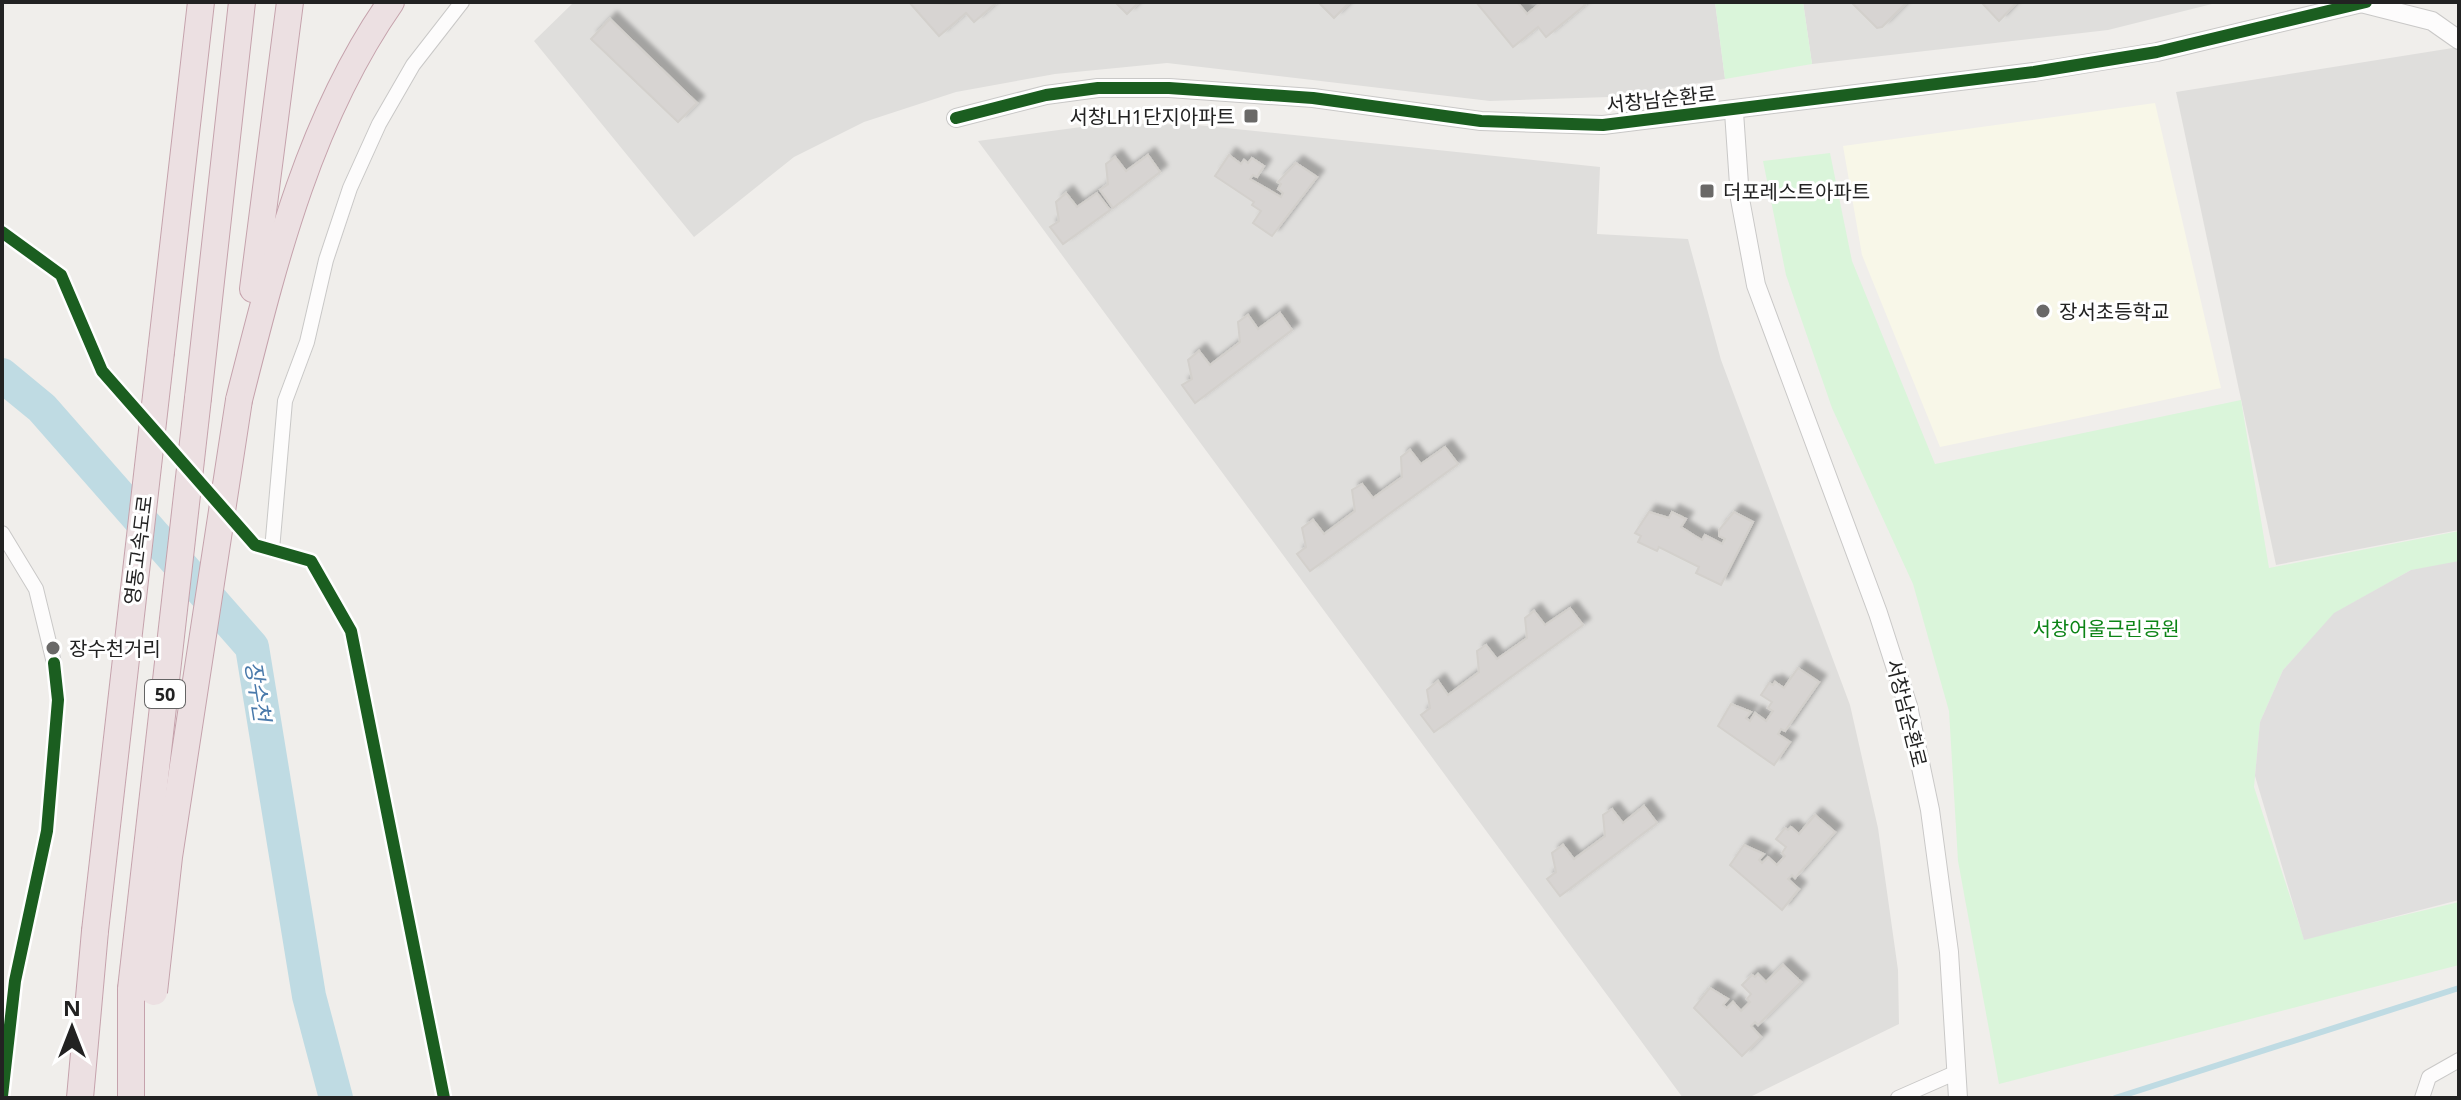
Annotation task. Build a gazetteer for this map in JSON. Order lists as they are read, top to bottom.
{
  "streets": {
    "highway": ["영동고속도로", "50"],
    "street": ["서창남순환로"]
  },
  "water": ["장수천"],
  "parks": ["서창어울근린공원"],
  "places": {
    "transit": ["서창LH1단지아파트", "더포레스트아파트"],
    "other": ["장서초등학교", "장수천거리"]
  },
  "north": "top"
}
